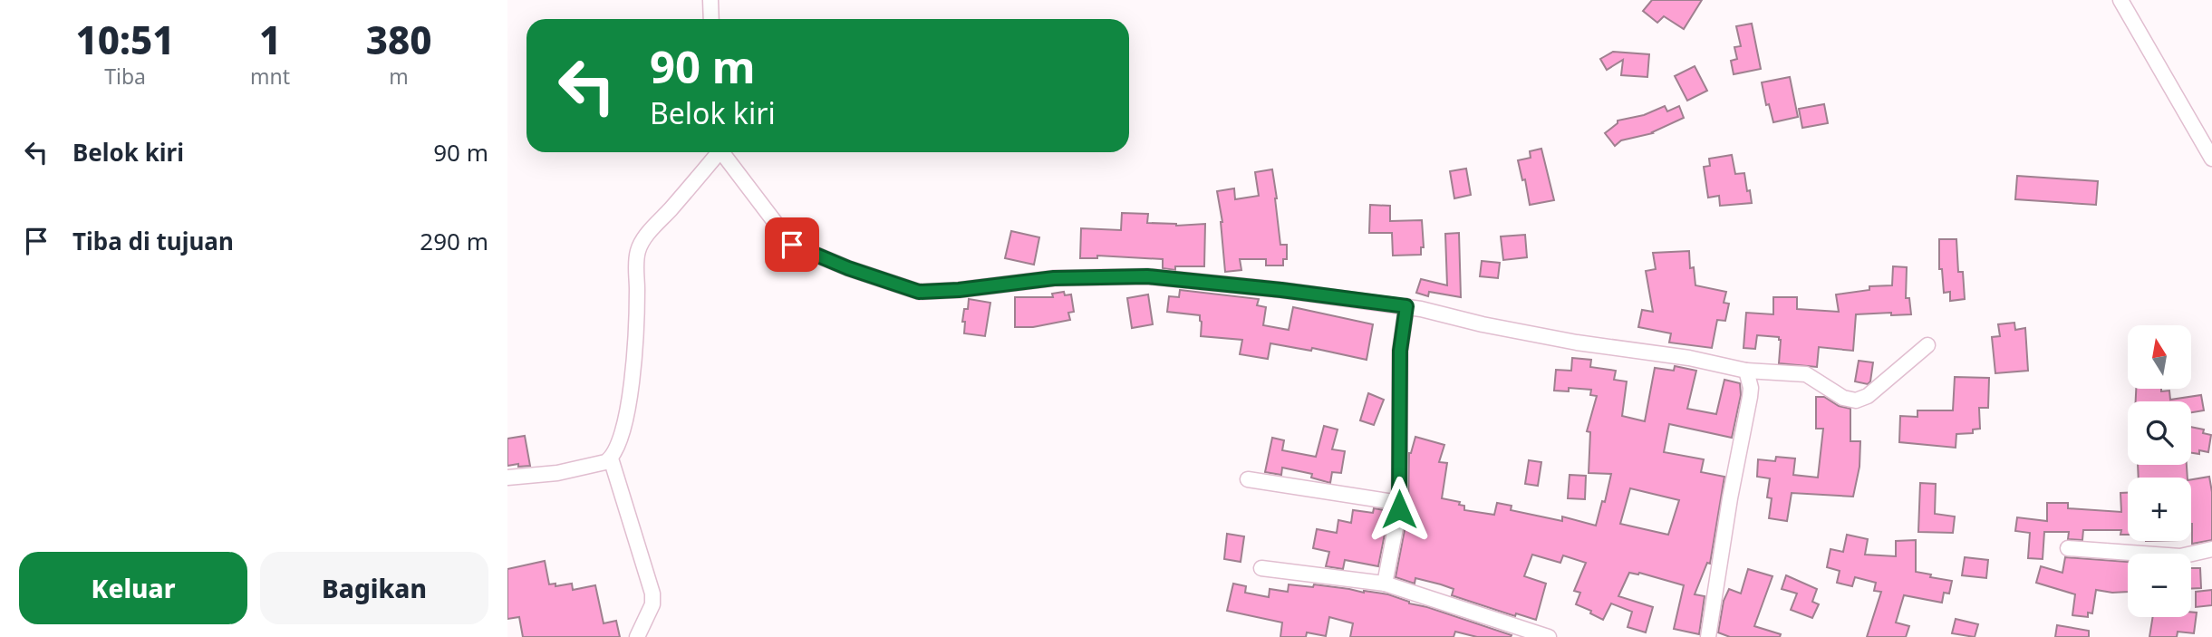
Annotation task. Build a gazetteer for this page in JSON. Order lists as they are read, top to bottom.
{
  "north": "top",
  "page": {
    "eta": [
      "10:51",
      "Tiba",
      "1",
      "mnt",
      "380",
      "m"
    ],
    "turn": ["90 m", "Belok kiri"],
    "list": [
      {
        "name": "Belok kiri",
        "value": "90 m"
      },
      {
        "name": "Tiba di tujuan",
        "value": "290 m"
      }
    ],
    "map_buttons": ["+", "−"],
    "buttons": ["Keluar", "Bagikan"]
  }
}
